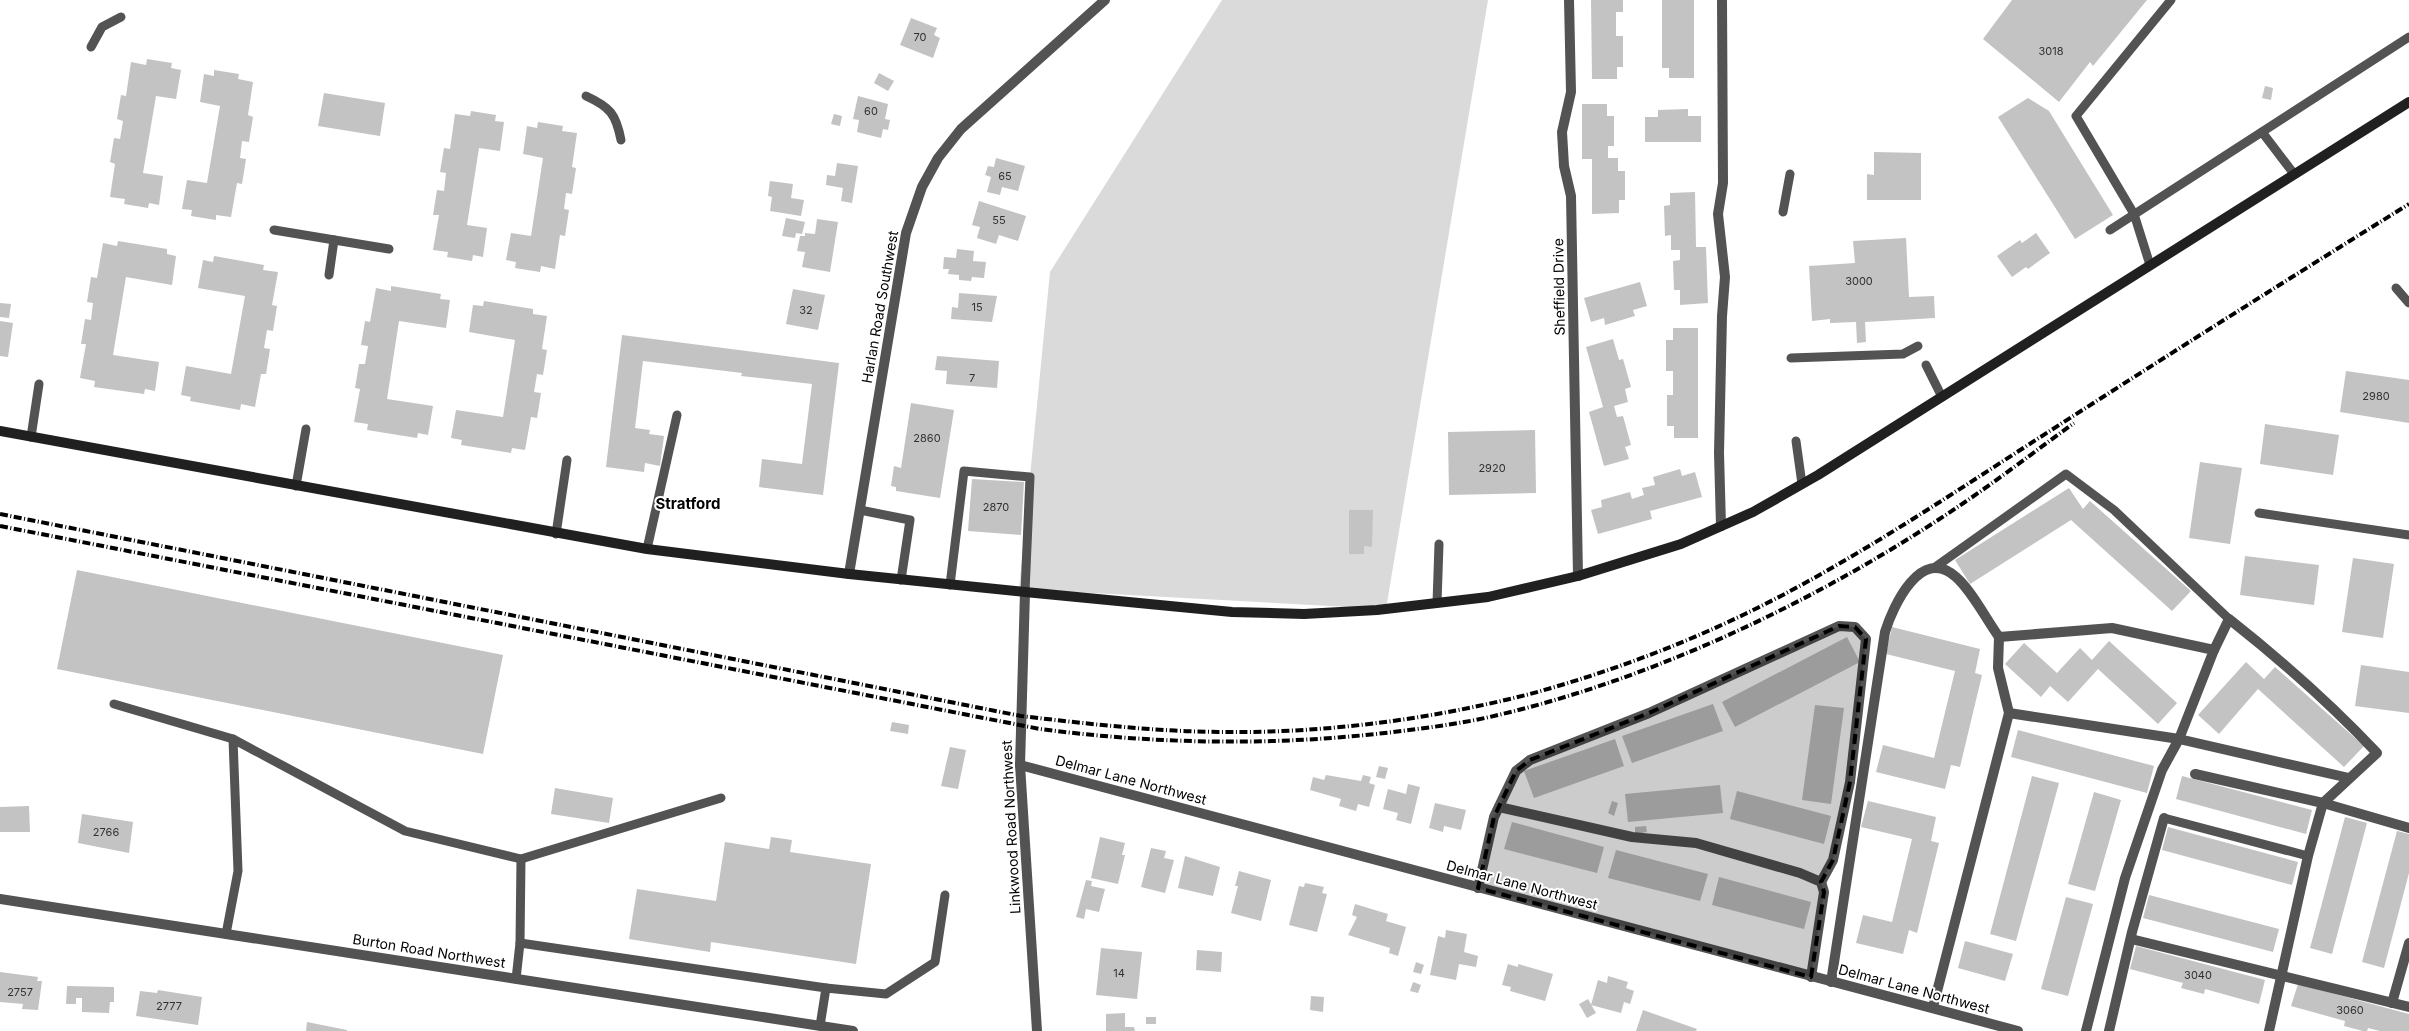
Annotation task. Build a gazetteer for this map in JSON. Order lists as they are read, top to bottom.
{
  "streets": {
    "street": [
      "Sheffield Drive",
      "Harlan Road Southwest",
      "Delmar Lane Northwest",
      "Linkwood Road Northwest",
      "Burton Road Northwest"
    ]
  },
  "crossings": [
    ["Delmar Lane Northwest", "Linkwood Road Northwest"]
  ],
  "districts": ["Stratford"],
  "house_numbers": [
    "70",
    "3018",
    "60",
    "65",
    "55",
    "3000",
    "15",
    "32",
    "7",
    "2980",
    "2860",
    "2920",
    "2870",
    "2766",
    "14",
    "3040",
    "2757",
    "2777",
    "3060"
  ]
}
